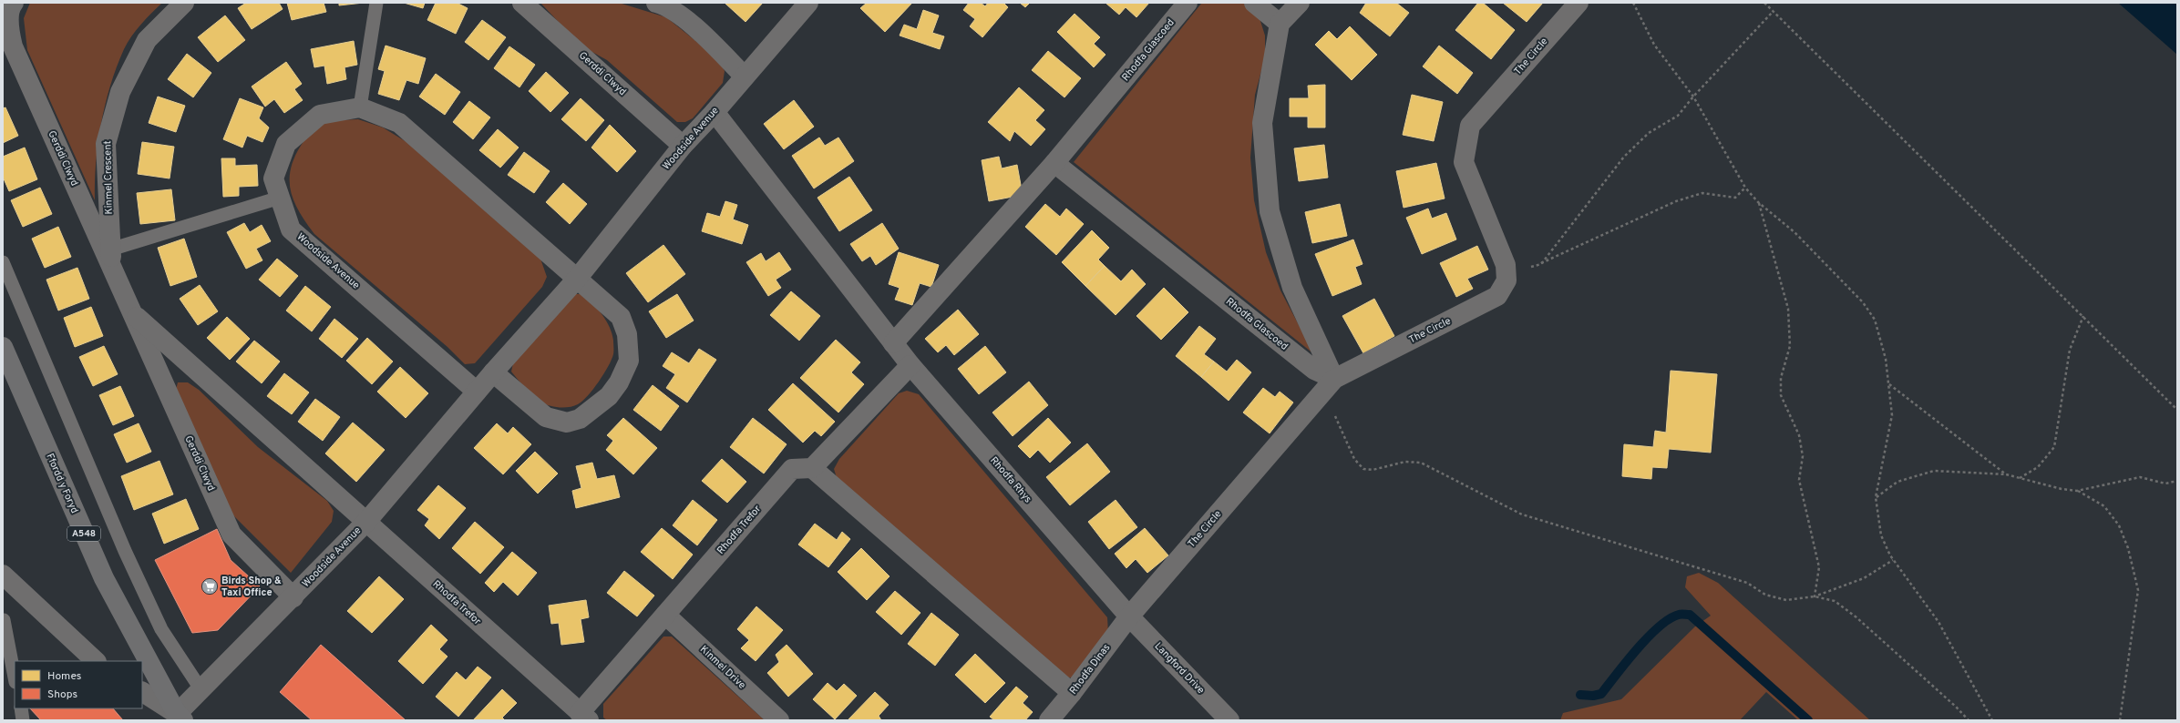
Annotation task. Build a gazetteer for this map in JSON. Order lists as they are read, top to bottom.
{
  "streets": {
    "main road": ["Ffordd y Foryd", "A548"],
    "street": [
      "Rhodfa Glascoed",
      "The Circle",
      "Gerddi Clwyd",
      "Woodside Avenue",
      "Kinmel Crescent",
      "Rhodfa Rhys",
      "Rhodfa Trefor",
      "Kinmel Drive",
      "Langford Drive",
      "Rhodfa Dinas"
    ]
  },
  "crossings": [
    ["Rhodfa Glascoed", "The Circle"],
    ["The Circle", "Rhodfa Rhys"],
    ["The Circle", "Langford Drive"],
    ["The Circle", "Rhodfa Dinas"],
    ["Gerddi Clwyd", "Woodside Avenue"],
    ["Gerddi Clwyd", "Kinmel Crescent"],
    ["Gerddi Clwyd", "Rhodfa Trefor"],
    ["Woodside Avenue", "Rhodfa Rhys"],
    ["Woodside Avenue", "Ffordd y Foryd"],
    ["Woodside Avenue", "Rhodfa Trefor"],
    ["Rhodfa Rhys", "Langford Drive"],
    ["Rhodfa Rhys", "Rhodfa Dinas"],
    ["Rhodfa Trefor", "Kinmel Drive"],
    ["Langford Drive", "Rhodfa Dinas"]
  ],
  "places": {
    "supermarket": ["Birds Shop & Taxi Office"]
  },
  "legend": ["Homes", "Shops"]
}
